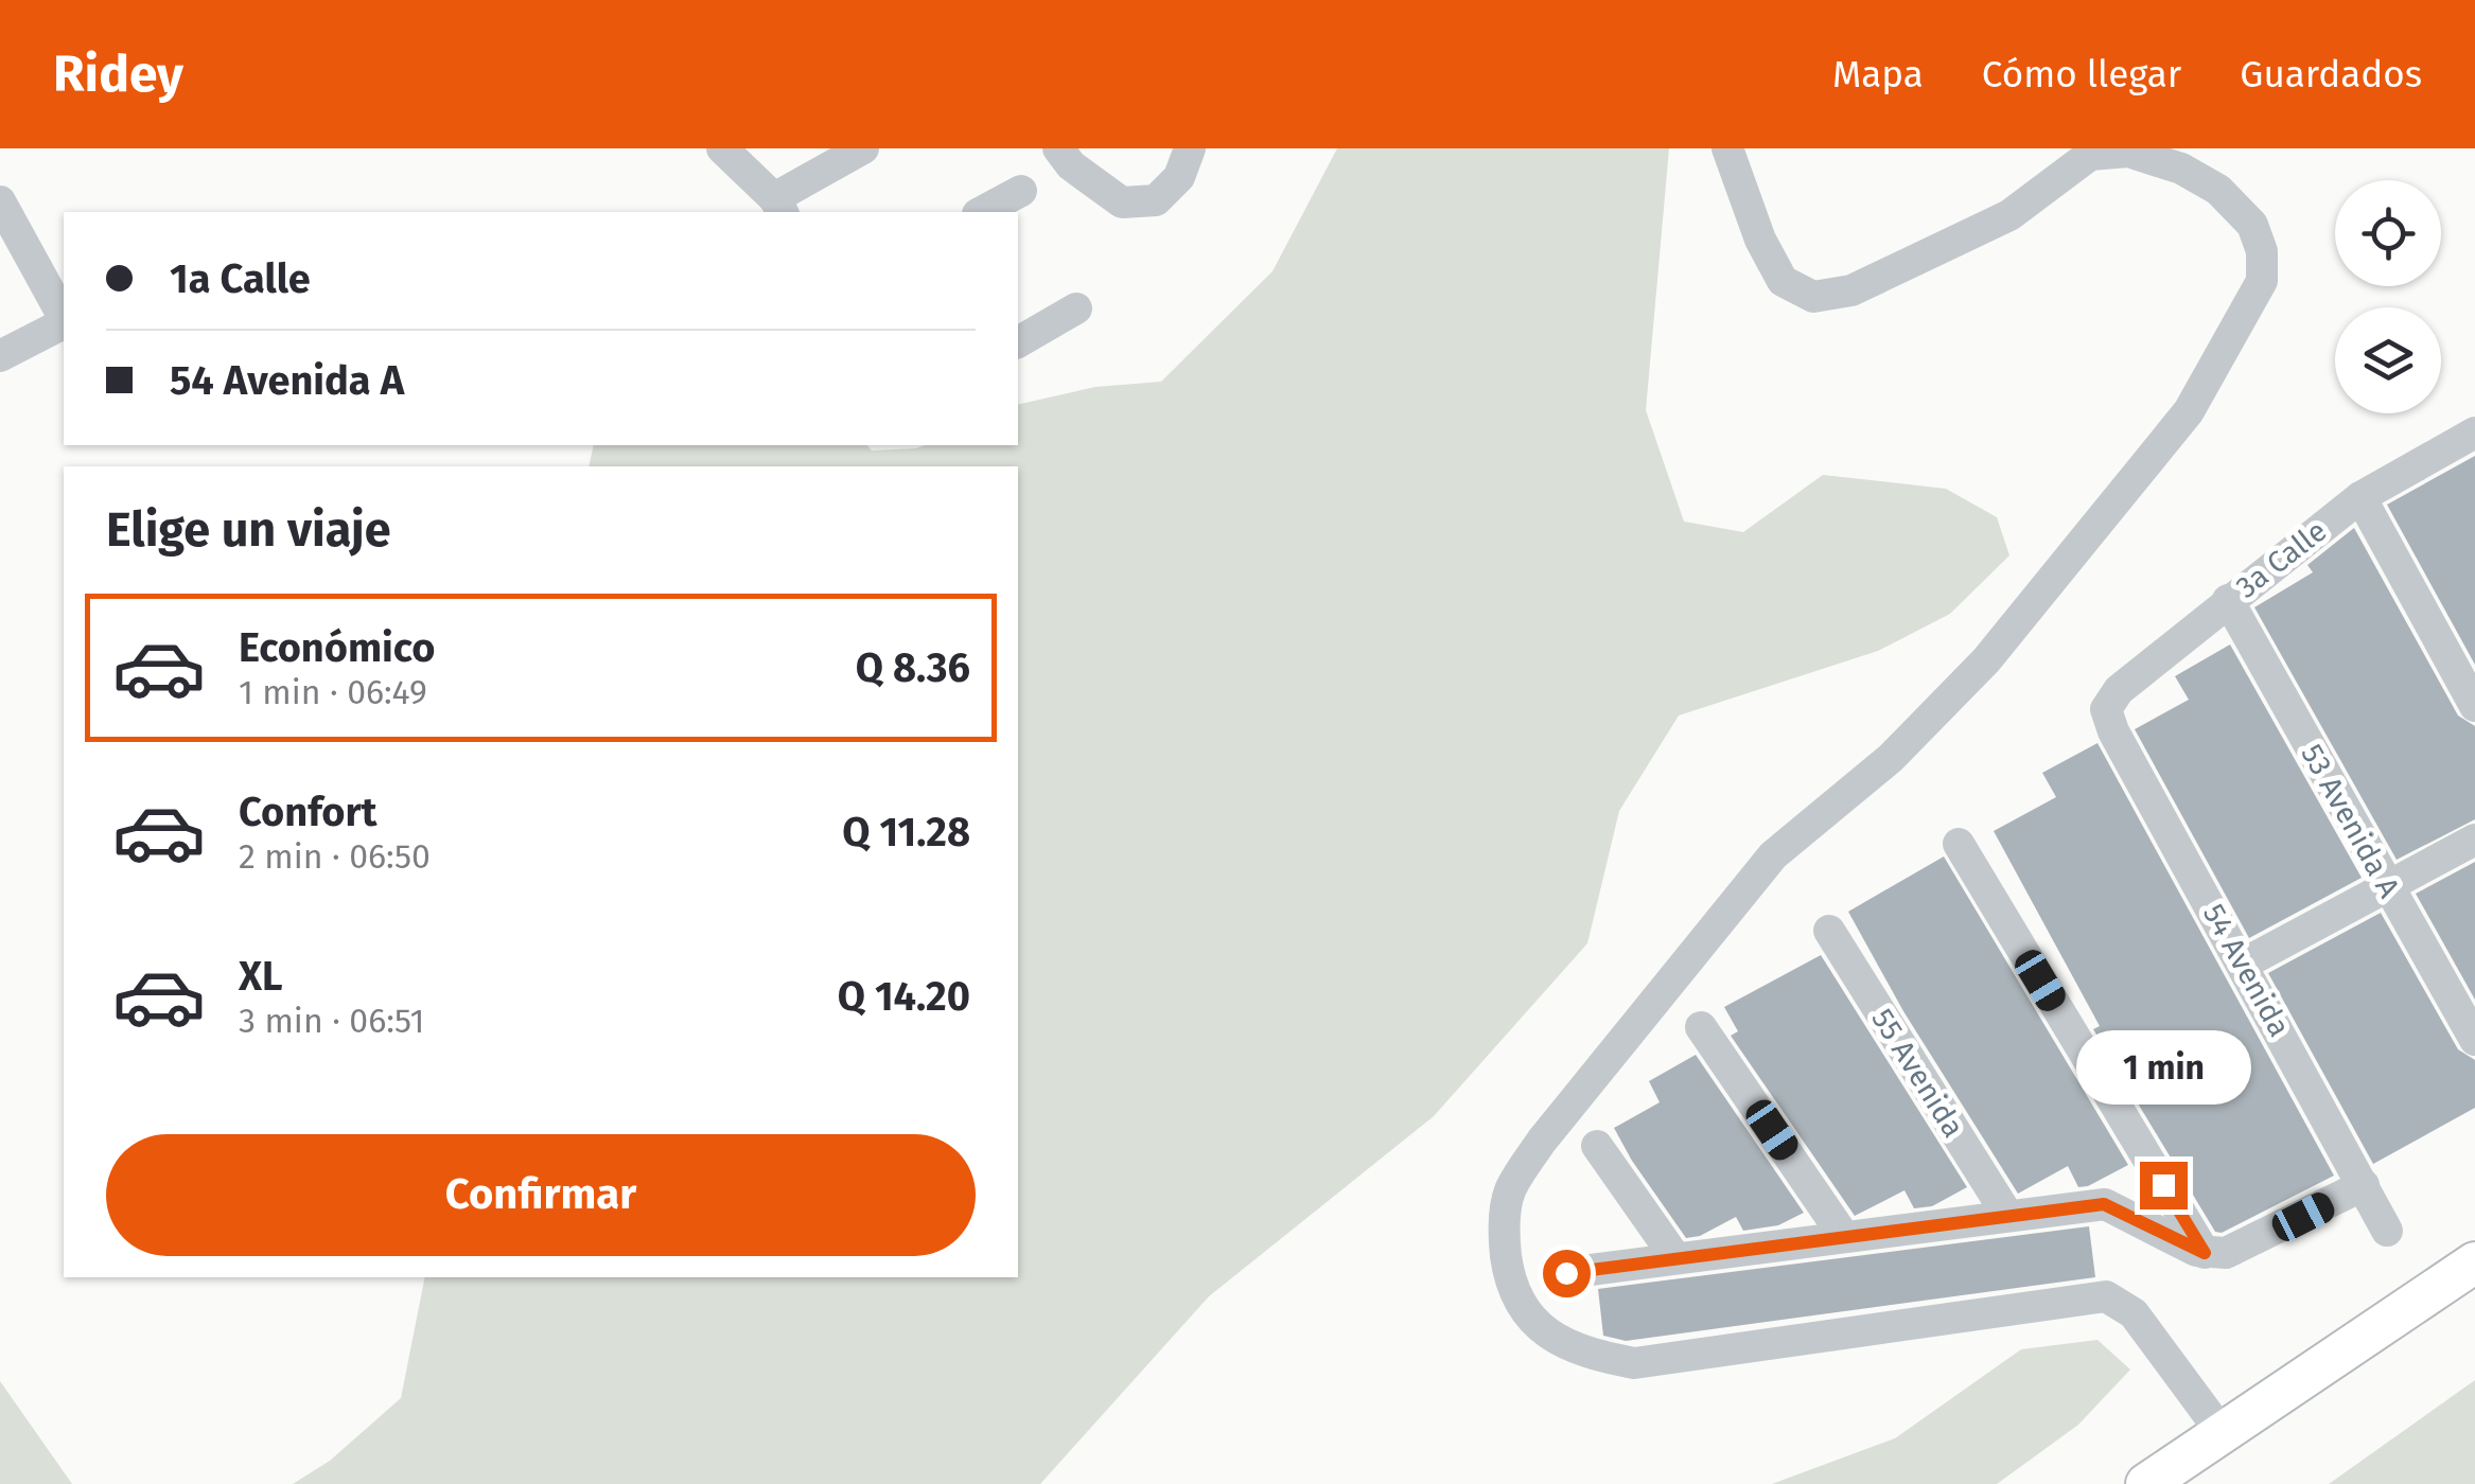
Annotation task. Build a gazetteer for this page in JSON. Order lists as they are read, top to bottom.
{
  "streets": {
    "street": [
      "3a Calle",
      "53 Avenida A",
      "54 Avenida",
      "55 Avenida"
    ]
  },
  "crossings": [
    ["3a Calle", "53 Avenida A"],
    ["3a Calle", "54 Avenida"]
  ],
  "page": {
    "header": "Ridey",
    "nav": ["Mapa", "Cómo llegar", "Guardados"],
    "banner": ["1a Calle", "54 Avenida A"],
    "heading": "Elige un viaje",
    "list": [
      {
        "name": "Económico",
        "note": "1 min · 06:49",
        "value": "Q 8.36"
      },
      {
        "name": "Confort",
        "note": "2 min · 06:50",
        "value": "Q 11.28"
      },
      {
        "name": "XL",
        "note": "3 min · 06:51",
        "value": "Q 14.20"
      }
    ],
    "bubble": "1 min",
    "buttons": "Confirmar"
  }
}
